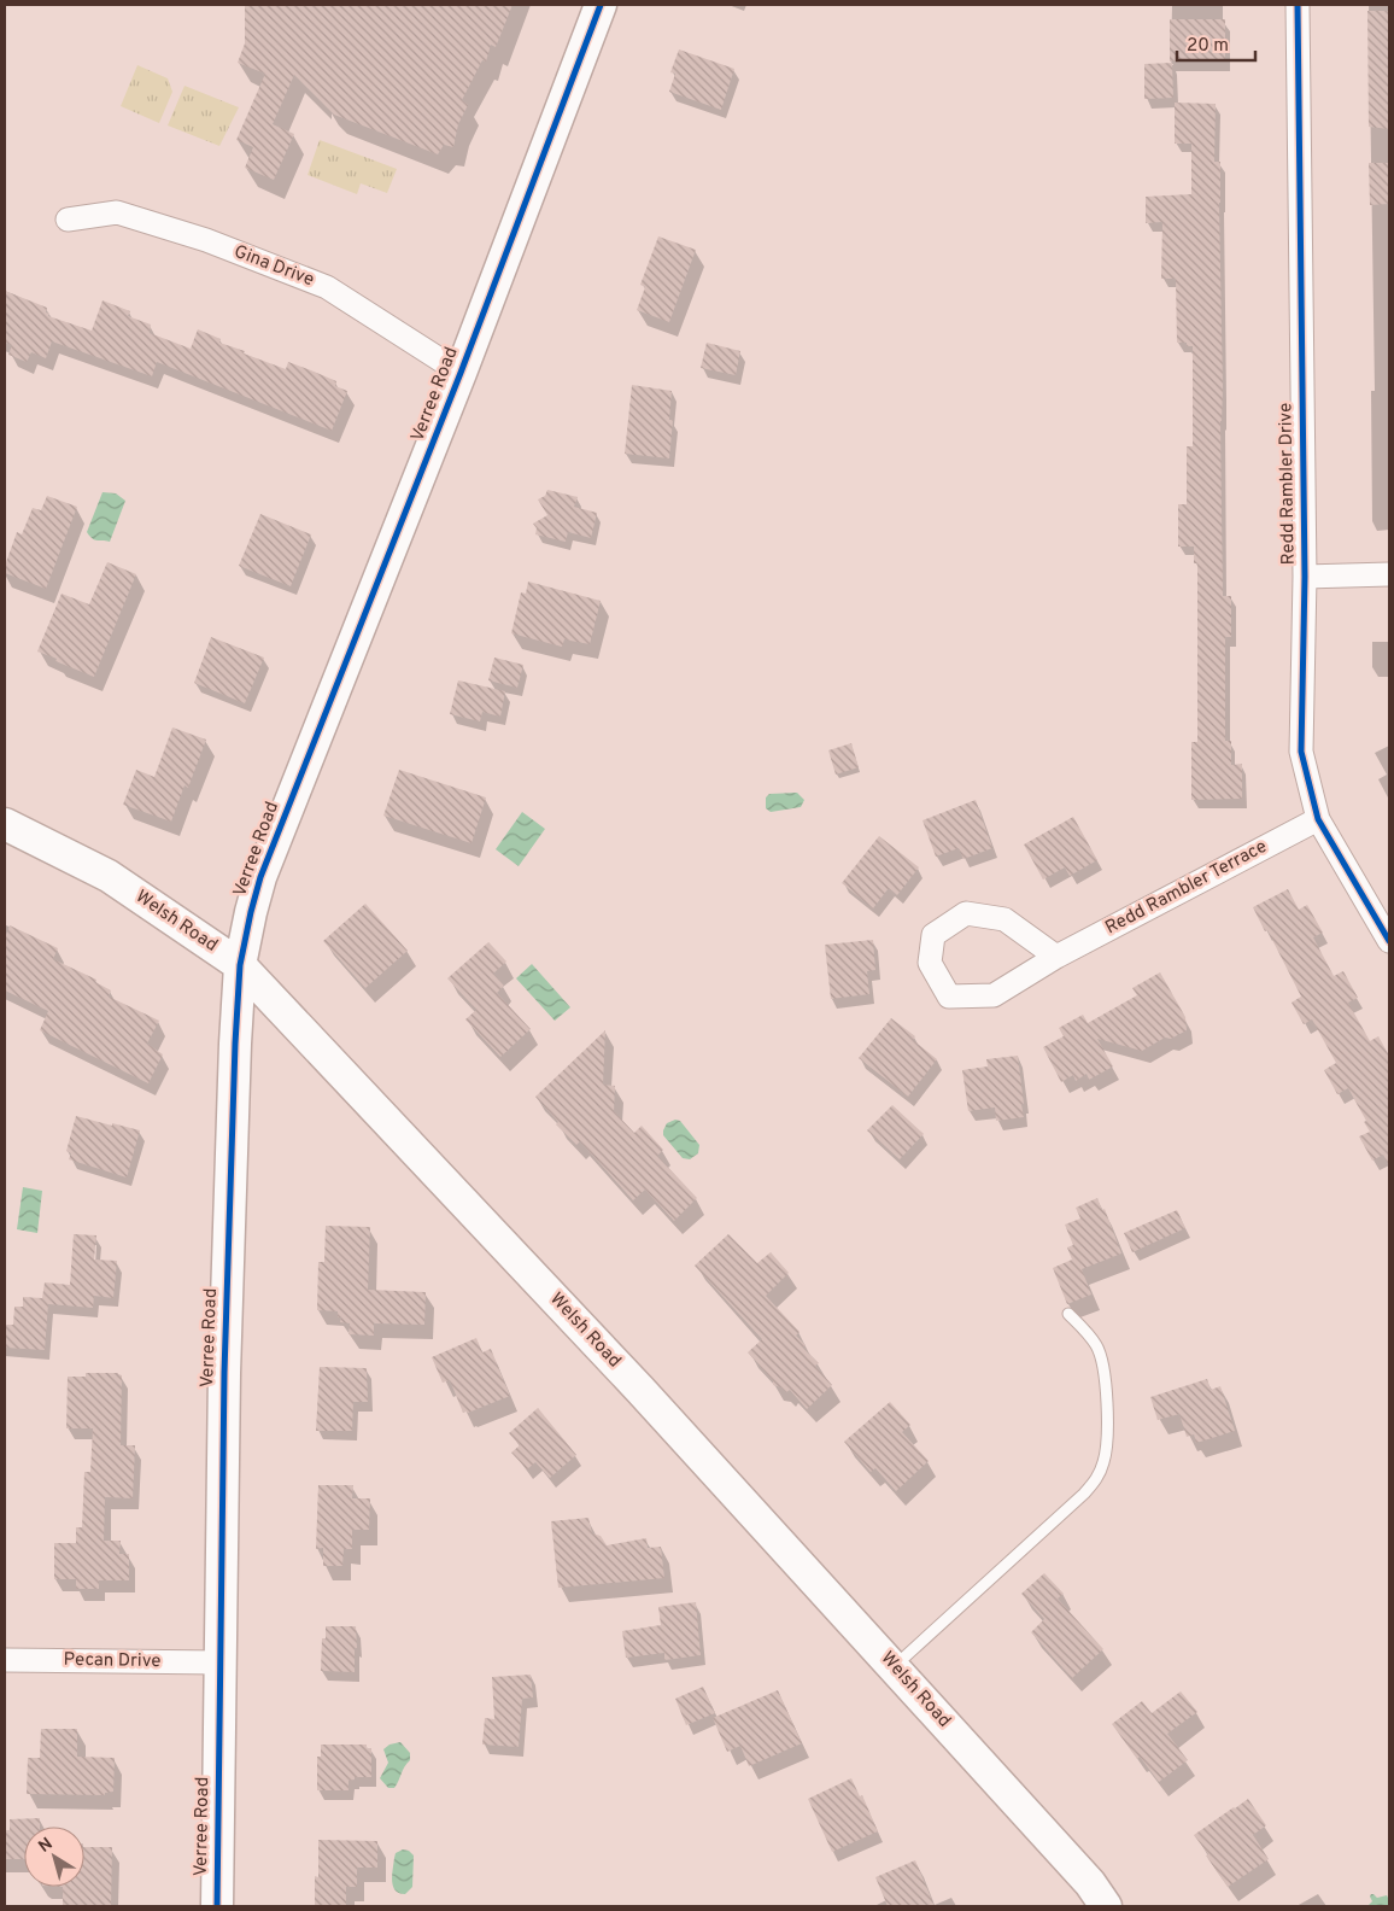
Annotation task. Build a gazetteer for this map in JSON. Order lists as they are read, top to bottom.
{
  "streets": {
    "main road": ["Verree Road", "Welsh Road"],
    "street": [
      "Gina Drive",
      "Redd Rambler Drive",
      "Redd Rambler Terrace",
      "Pecan Drive"
    ]
  },
  "crossings": [
    ["Gina Drive", "Verree Road"],
    ["Verree Road", "Welsh Road"],
    ["Verree Road", "Pecan Drive"],
    ["Redd Rambler Drive", "Redd Rambler Terrace"]
  ],
  "scale_bar": "20 m",
  "north": "top left"
}
